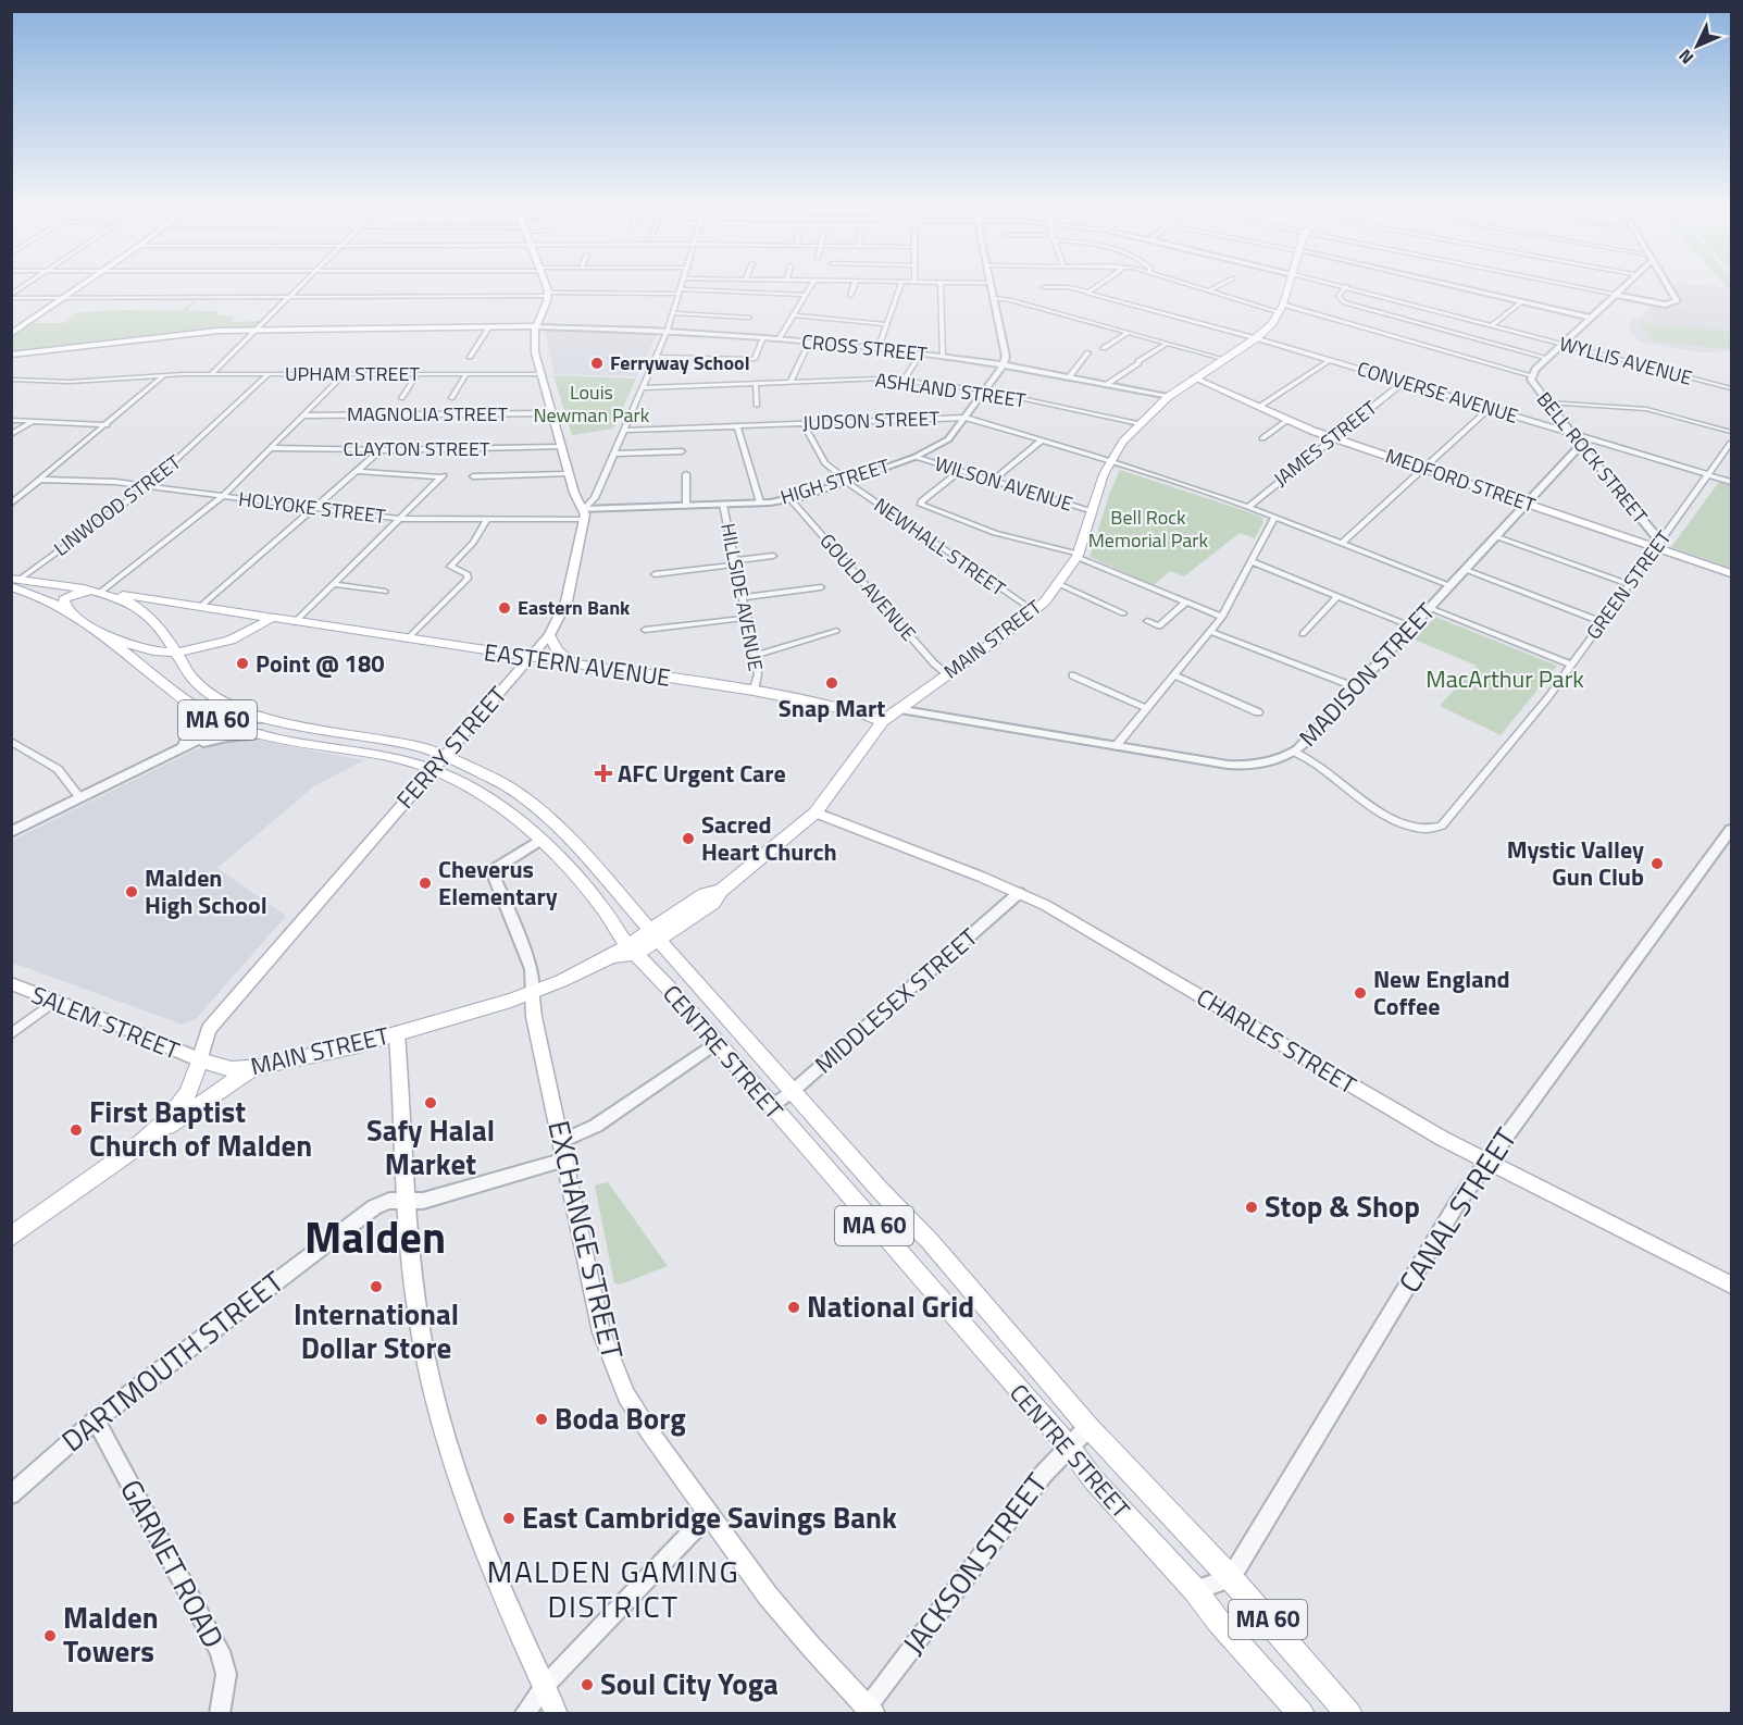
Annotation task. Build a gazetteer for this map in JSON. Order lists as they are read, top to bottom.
{
  "streets": {
    "main road": [
      "CROSS STREET",
      "MEDFORD STREET",
      "MAIN STREET",
      "EASTERN AVENUE",
      "MA 60",
      "FERRY STREET",
      "SALEM STREET",
      "CHARLES STREET",
      "CENTRE STREET",
      "EXCHANGE STREET"
    ],
    "street": [
      "WYLLIS AVENUE",
      "UPHAM STREET",
      "ASHLAND STREET",
      "CONVERSE AVENUE",
      "MAGNOLIA STREET",
      "JUDSON STREET",
      "JAMES STREET",
      "CLAYTON STREET",
      "BELL ROCK STREET",
      "HIGH STREET",
      "WILSON AVENUE",
      "LINWOOD STREET",
      "HOLYOKE STREET",
      "NEWHALL STREET",
      "GREEN STREET",
      "GOULD AVENUE",
      "HILLSIDE AVENUE",
      "MADISON STREET",
      "MIDDLESEX STREET",
      "CANAL STREET",
      "DARTMOUTH STREET",
      "GARNET ROAD",
      "JACKSON STREET"
    ]
  },
  "crossings": [
    ["CROSS STREET", "HIGH STREET"],
    ["CROSS STREET", "MAIN STREET"],
    ["WYLLIS AVENUE", "BELL ROCK STREET"],
    ["UPHAM STREET", "LINWOOD STREET"],
    ["ASHLAND STREET", "HIGH STREET"],
    ["ASHLAND STREET", "MAIN STREET"],
    ["CONVERSE AVENUE", "JAMES STREET"],
    ["CONVERSE AVENUE", "BELL ROCK STREET"],
    ["CONVERSE AVENUE", "GREEN STREET"],
    ["CONVERSE AVENUE", "MAIN STREET"],
    ["JUDSON STREET", "JAMES STREET"],
    ["JUDSON STREET", "HIGH STREET"],
    ["JUDSON STREET", "NEWHALL STREET"],
    ["JUDSON STREET", "MAIN STREET"],
    ["JUDSON STREET", "MADISON STREET"],
    ["JAMES STREET", "MEDFORD STREET"],
    ["BELL ROCK STREET", "MEDFORD STREET"],
    ["BELL ROCK STREET", "GREEN STREET"],
    ["BELL ROCK STREET", "MADISON STREET"],
    ["MEDFORD STREET", "GREEN STREET"],
    ["MEDFORD STREET", "MAIN STREET"],
    ["MEDFORD STREET", "MADISON STREET"],
    ["HIGH STREET", "WILSON AVENUE"],
    ["HIGH STREET", "HOLYOKE STREET"],
    ["HIGH STREET", "NEWHALL STREET"],
    ["HIGH STREET", "GOULD AVENUE"],
    ["HIGH STREET", "HILLSIDE AVENUE"],
    ["HIGH STREET", "FERRY STREET"],
    ["WILSON AVENUE", "MAIN STREET"],
    ["LINWOOD STREET", "HOLYOKE STREET"],
    ["LINWOOD STREET", "EASTERN AVENUE"],
    ["LINWOOD STREET", "CENTRE STREET"],
    ["HOLYOKE STREET", "FERRY STREET"],
    ["NEWHALL STREET", "MAIN STREET"],
    ["GREEN STREET", "MADISON STREET"],
    ["GOULD AVENUE", "MAIN STREET"],
    ["HILLSIDE AVENUE", "EASTERN AVENUE"],
    ["MAIN STREET", "EASTERN AVENUE"],
    ["MAIN STREET", "MADISON STREET"],
    ["MAIN STREET", "FERRY STREET"],
    ["MAIN STREET", "SALEM STREET"],
    ["MAIN STREET", "CHARLES STREET"],
    ["MAIN STREET", "CENTRE STREET"],
    ["MAIN STREET", "EXCHANGE STREET"],
    ["EASTERN AVENUE", "FERRY STREET"],
    ["EASTERN AVENUE", "CENTRE STREET"],
    ["FERRY STREET", "SALEM STREET"],
    ["FERRY STREET", "CENTRE STREET"],
    ["MIDDLESEX STREET", "CHARLES STREET"],
    ["MIDDLESEX STREET", "CENTRE STREET"],
    ["CHARLES STREET", "CANAL STREET"],
    ["CENTRE STREET", "CANAL STREET"],
    ["CENTRE STREET", "JACKSON STREET"],
    ["EXCHANGE STREET", "JACKSON STREET"],
    ["DARTMOUTH STREET", "GARNET ROAD"]
  ],
  "districts": ["Malden", "MALDEN GAMING DISTRICT"],
  "parks": ["Louis Newman Park", "Bell Rock Memorial Park", "MacArthur Park"],
  "places": {
    "other": [
      "Ferryway School",
      "Eastern Bank",
      "Point @ 180",
      "Snap Mart",
      "Sacred Heart Church",
      "Mystic Valley Gun Club",
      "Cheverus Elementary",
      "Malden High School",
      "New England Coffee",
      "Safy Halal Market",
      "First Baptist Church of Malden",
      "Stop & Shop",
      "International Dollar Store",
      "National Grid",
      "Boda Borg",
      "East Cambridge Savings Bank",
      "Malden Towers",
      "Soul City Yoga"
    ],
    "health": ["AFC Urgent Care"]
  },
  "north": "bottom left"
}
